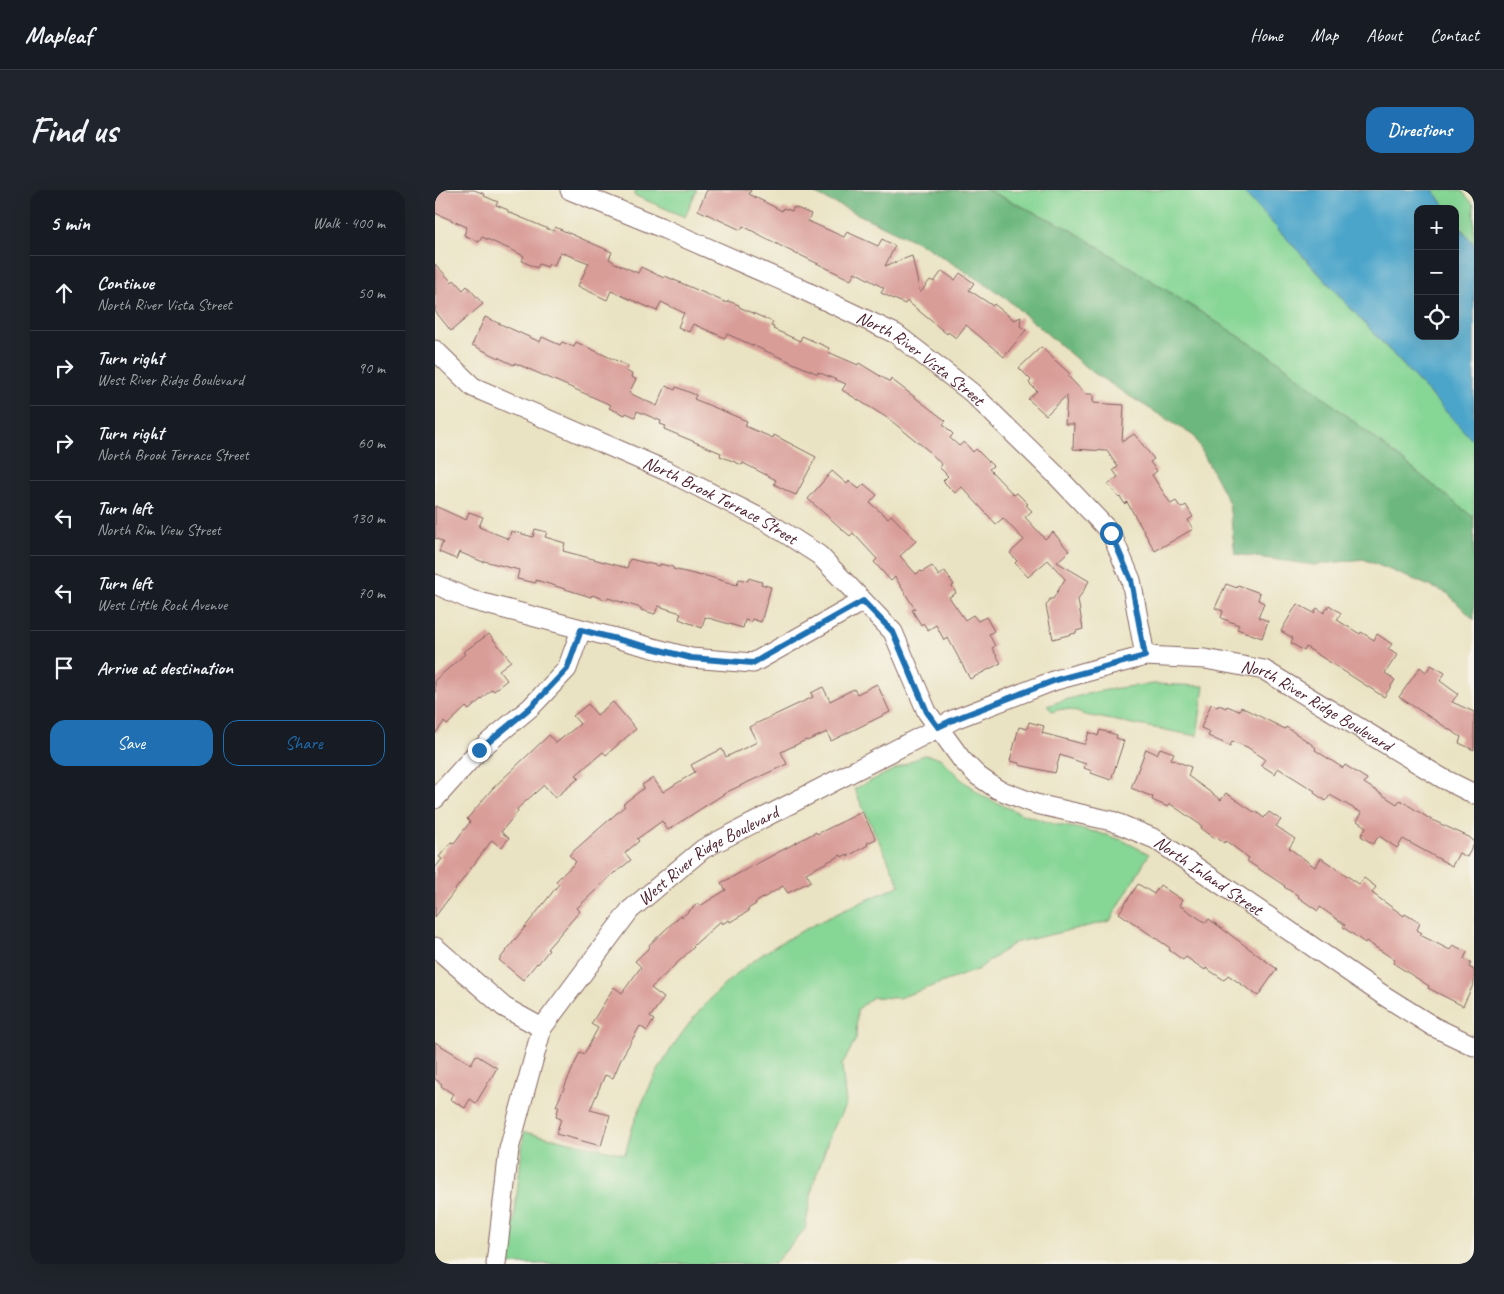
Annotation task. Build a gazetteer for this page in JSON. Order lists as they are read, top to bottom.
{
  "streets": {
    "street": [
      "North River Vista Street",
      "North Brook Terrace Street",
      "North River Ridge Boulevard",
      "West River Ridge Boulevard",
      "North Inland Street"
    ]
  },
  "crossings": [
    ["North River Vista Street", "North River Ridge Boulevard"],
    ["North River Vista Street", "West River Ridge Boulevard"],
    ["North Brook Terrace Street", "West River Ridge Boulevard"],
    ["North Brook Terrace Street", "North Inland Street"],
    ["North River Ridge Boulevard", "West River Ridge Boulevard"],
    ["West River Ridge Boulevard", "North Inland Street"]
  ],
  "page": {
    "header": "Mapleaf",
    "nav": [
      "Home",
      "Map",
      "About",
      "Contact"
    ],
    "buttons": [
      "Directions",
      ["Save", "Share"]
    ],
    "title": "Find us",
    "heading": ["5 min", "Walk · 400 m"],
    "map_buttons": ["+", "−"],
    "list": [
      ["Continue", "North River Vista Street", "50 m"],
      ["Turn right", "West River Ridge Boulevard", "90 m"],
      ["Turn right", "North Brook Terrace Street", "60 m"],
      ["Turn left", "North Rim View Street", "130 m"],
      ["Turn left", "West Little Rock Avenue", "70 m"],
      "Arrive at destination"
    ]
  }
}
